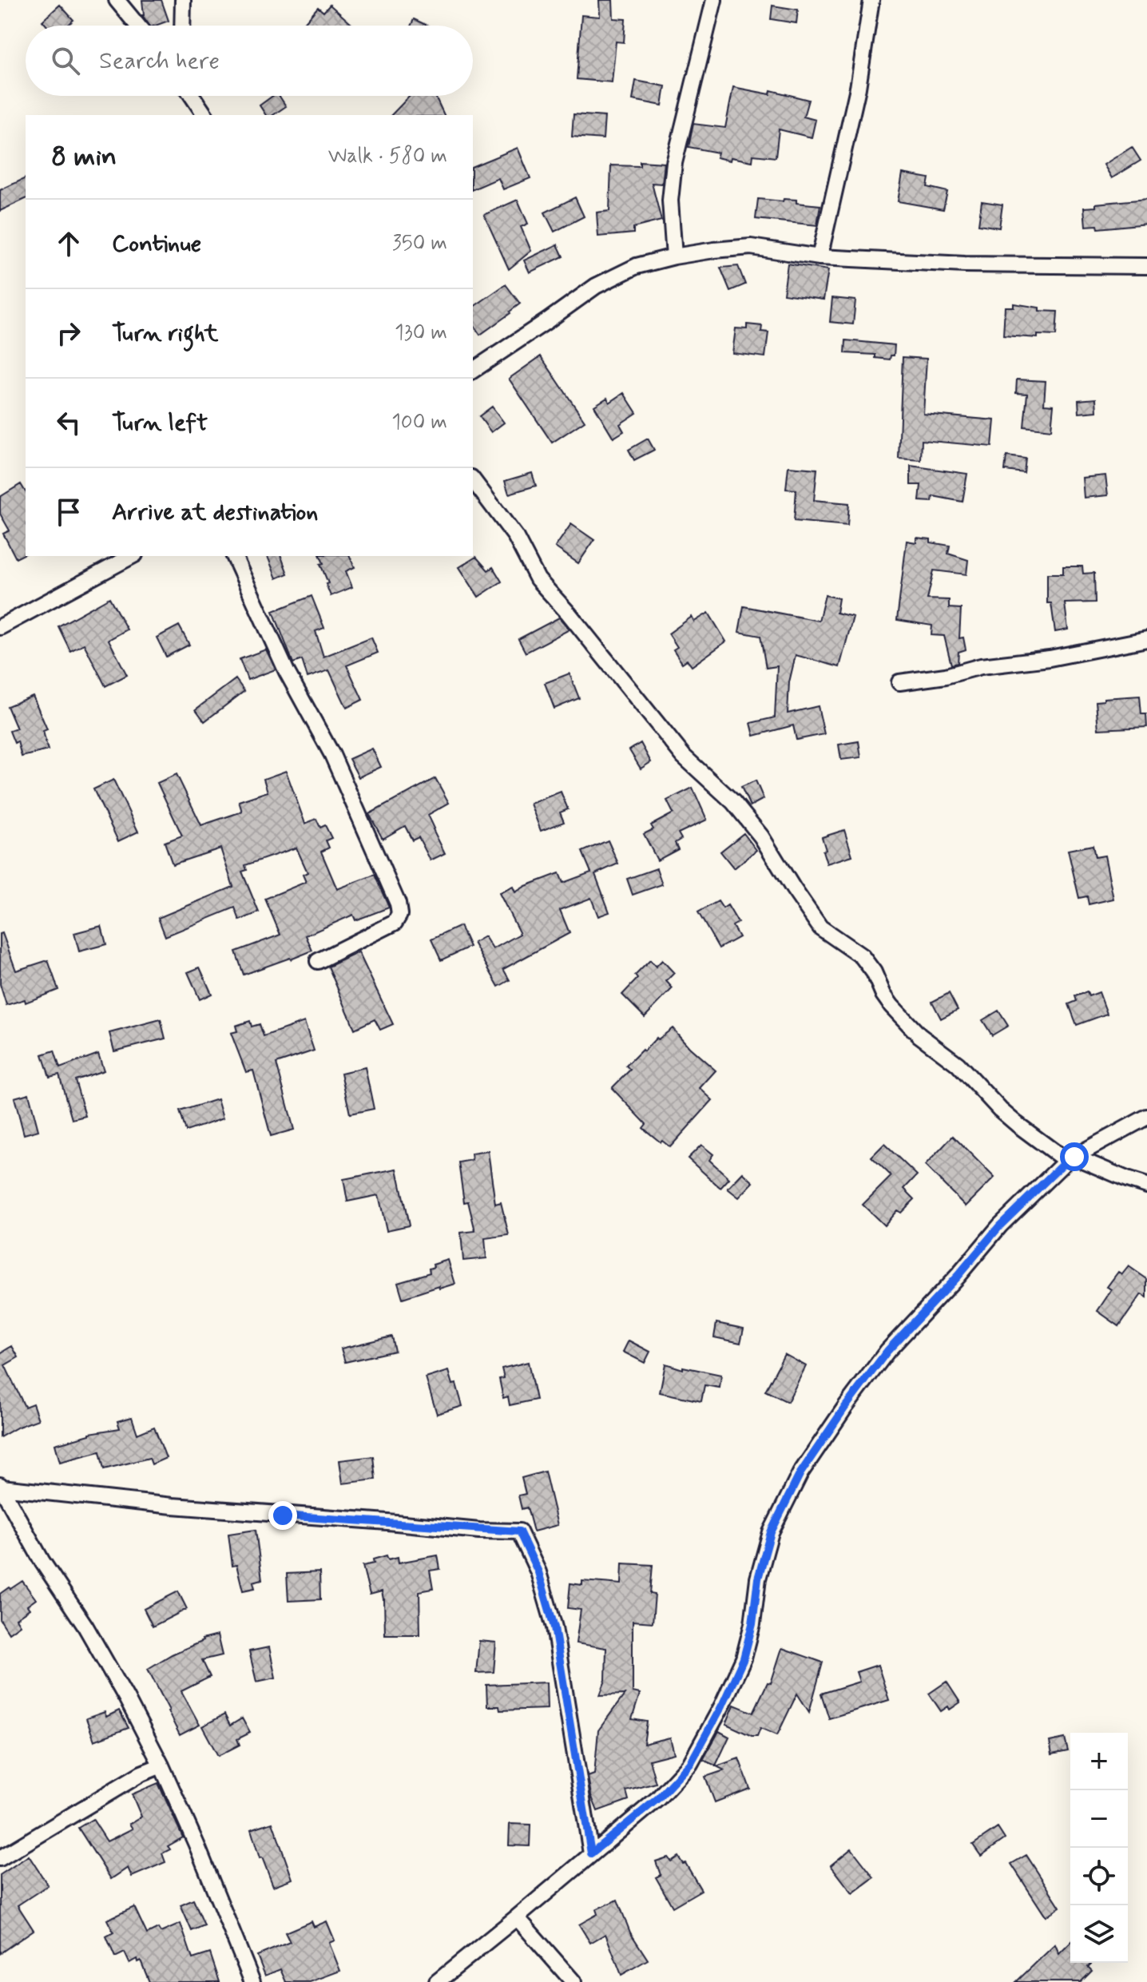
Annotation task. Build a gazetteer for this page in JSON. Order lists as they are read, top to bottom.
{
  "page": {
    "search": "Search here",
    "heading": ["8 min", "Walk · 580 m"],
    "list": [
      ["Continue", "350 m"],
      ["Turn right", "130 m"],
      ["Turn left", "100 m"],
      "Arrive at destination"
    ],
    "map_buttons": ["+", "−"]
  }
}
